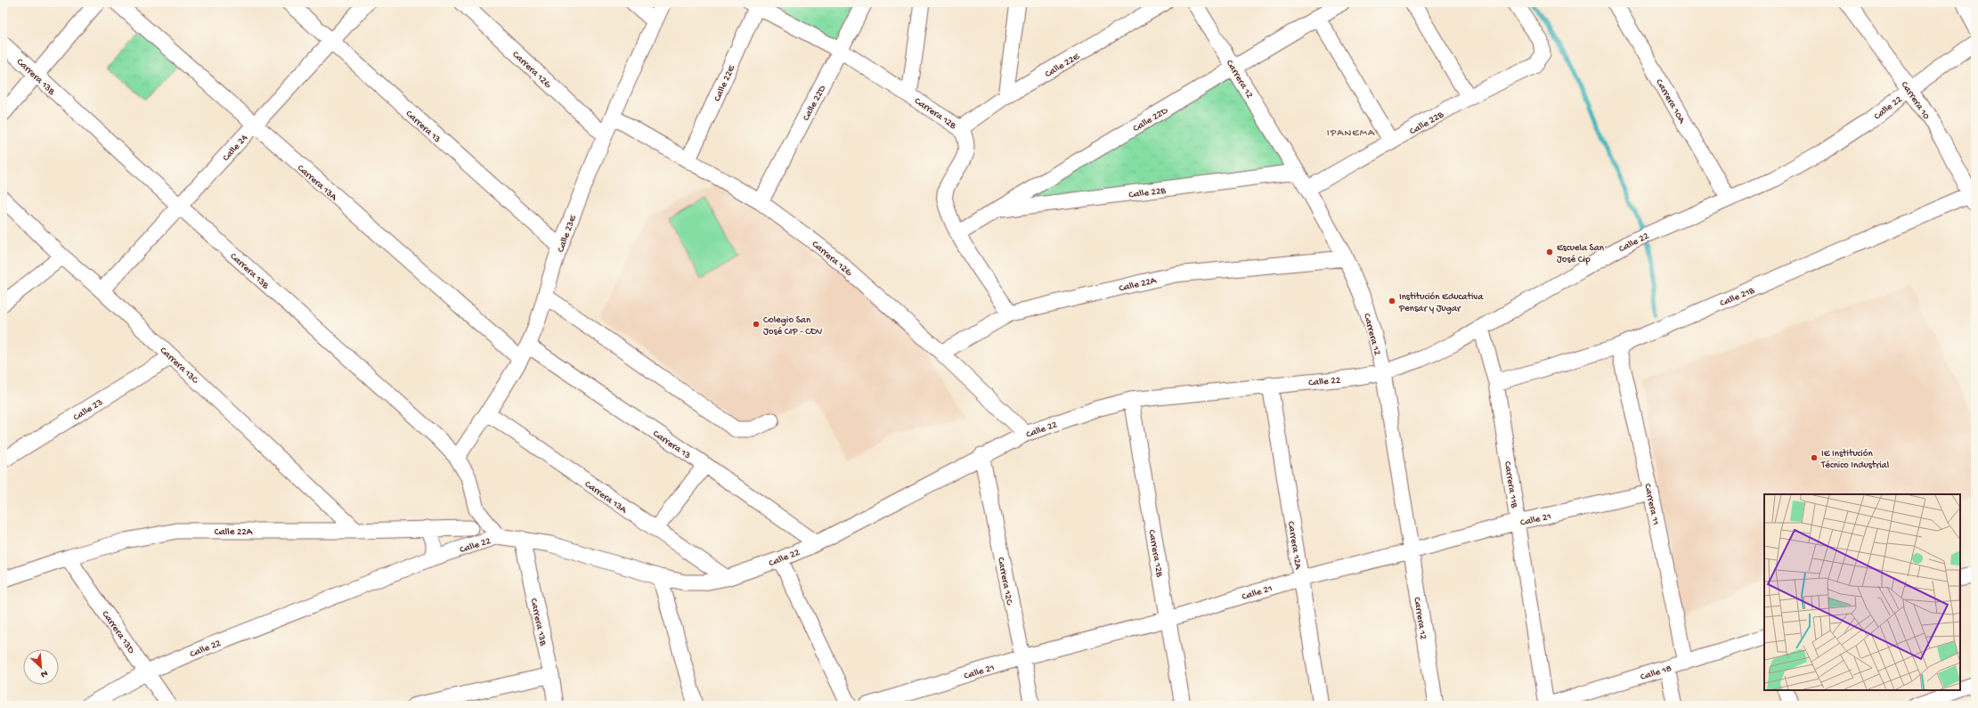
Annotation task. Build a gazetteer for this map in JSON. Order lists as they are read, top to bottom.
{
  "streets": {
    "street": [
      "Calle 22E",
      "Carrera 12G",
      "Carrera 13B",
      "Carrera 12",
      "Carrera 10",
      "Carrera 10A",
      "Calle 22D",
      "Calle 22",
      "Carrera 12B",
      "Calle 22B",
      "Carrera 13",
      "Calle 24",
      "Carrera 13A",
      "Calle 23E",
      "Calle 22A",
      "Calle 21B",
      "Carrera 13C",
      "Calle 23",
      "Carrera 11B",
      "Carrera 11",
      "Calle 21",
      "Carrera 12A",
      "Carrera 12C",
      "Carrera 13D",
      "Calle 18"
    ]
  },
  "crossings": [
    ["Calle 22E", "Carrera 12G"],
    ["Calle 22E", "Carrera 12B"],
    ["Carrera 12G", "Calle 22D"],
    ["Carrera 12G", "Calle 22"],
    ["Carrera 12G", "Calle 23E"],
    ["Carrera 12G", "Calle 22A"],
    ["Carrera 13B", "Calle 22"],
    ["Carrera 13B", "Calle 24"],
    ["Carrera 13B", "Calle 23E"],
    ["Carrera 12", "Calle 22D"],
    ["Carrera 12", "Calle 22"],
    ["Carrera 12", "Calle 22B"],
    ["Carrera 12", "Calle 22A"],
    ["Carrera 12", "Calle 21"],
    ["Carrera 10", "Calle 22"],
    ["Carrera 10", "Calle 21B"],
    ["Carrera 10A", "Calle 22"],
    ["Calle 22D", "Carrera 12B"],
    ["Calle 22D", "Calle 22B"],
    ["Calle 22", "Carrera 12B"],
    ["Calle 22", "Carrera 13"],
    ["Calle 22", "Carrera 13A"],
    ["Calle 22", "Carrera 11B"],
    ["Calle 22", "Carrera 12A"],
    ["Calle 22", "Carrera 12C"],
    ["Calle 22", "Carrera 13D"],
    ["Carrera 12B", "Calle 22A"],
    ["Carrera 12B", "Calle 21"],
    ["Carrera 13", "Calle 24"],
    ["Carrera 13", "Calle 23E"],
    ["Calle 24", "Carrera 13A"],
    ["Calle 24", "Carrera 13C"],
    ["Carrera 13A", "Calle 23E"],
    ["Calle 22A", "Carrera 13C"],
    ["Calle 22A", "Carrera 13D"],
    ["Calle 21B", "Carrera 11B"],
    ["Calle 21B", "Carrera 11"],
    ["Carrera 13C", "Calle 23"],
    ["Carrera 11B", "Calle 21"],
    ["Carrera 11B", "Calle 18"],
    ["Carrera 11", "Calle 21"],
    ["Carrera 11", "Calle 18"],
    ["Calle 21", "Carrera 12A"],
    ["Calle 21", "Carrera 12C"]
  ],
  "districts": ["IPANEMA"],
  "places": [
    "Escuela San José Cip",
    "Institución Educativa Pensar y Jugar",
    "Colegio San José CIP - CDV",
    "IE Institución Técnico Industrial"
  ],
  "north": "bottom right"
}
